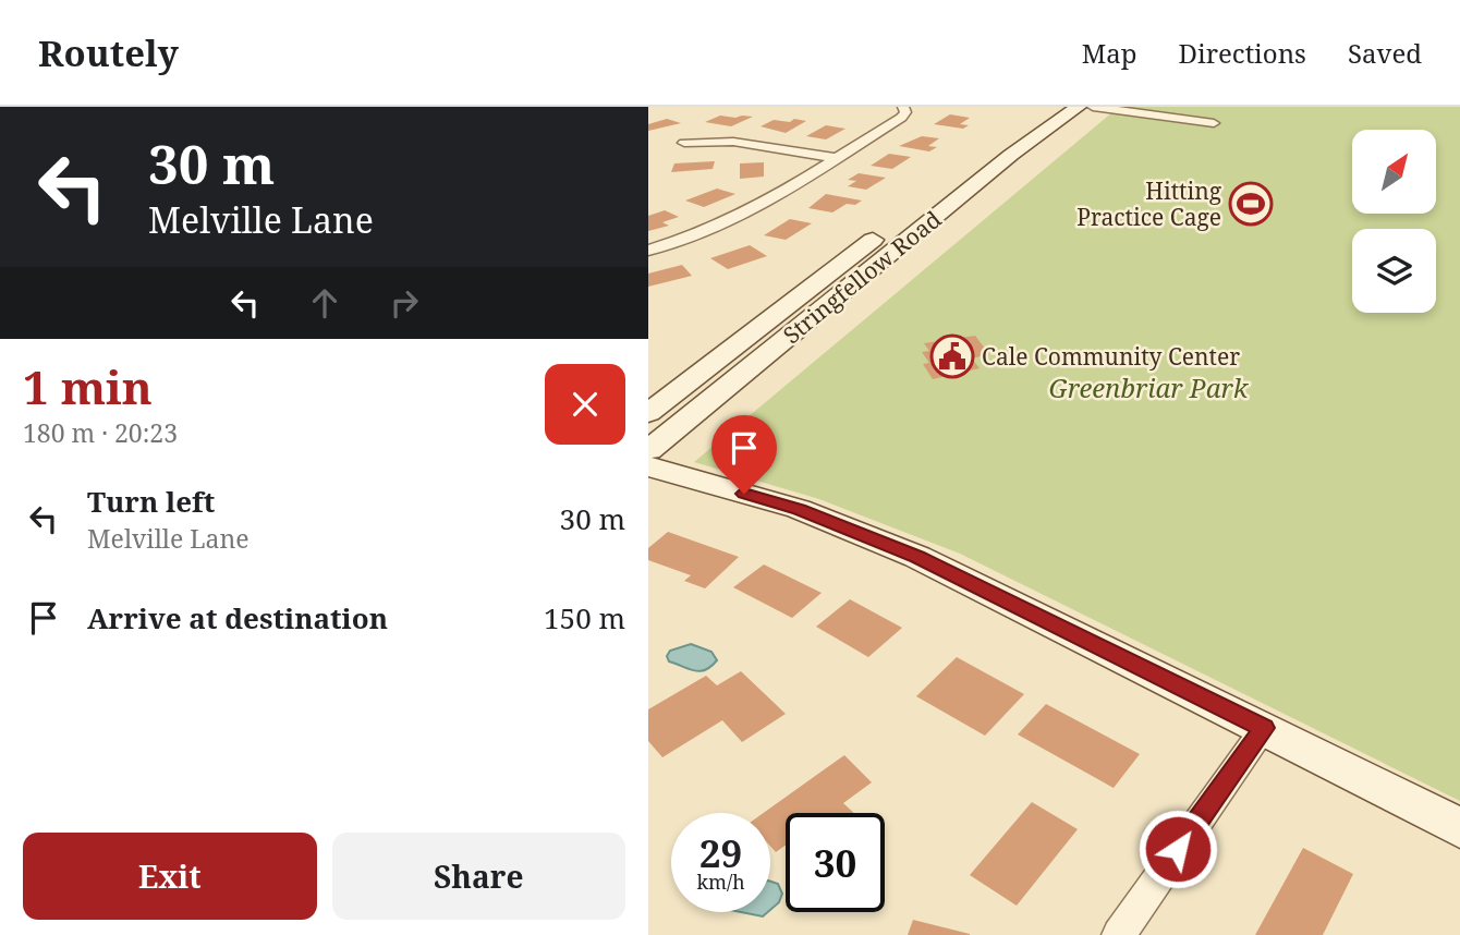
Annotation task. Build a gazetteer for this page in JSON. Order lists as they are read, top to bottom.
{
  "streets": {
    "main road": ["Stringfellow Road"]
  },
  "parks": ["Greenbriar Park"],
  "places": {
    "sports": ["Hitting Practice Cage"],
    "public building": ["Cale Community Center"]
  },
  "north": "top right",
  "page": {
    "header": "Routely",
    "nav": ["Map", "Directions", "Saved"],
    "turn": ["30 m", "Melville Lane"],
    "heading": ["1 min", "180 m · 20:23"],
    "list": [
      {
        "name": "Turn left",
        "note": "Melville Lane",
        "value": "30 m"
      },
      {
        "name": "Arrive at destination",
        "value": "150 m"
      }
    ],
    "speed": "29 km/h",
    "limit": "30",
    "buttons": ["Exit", "Share"]
  }
}
